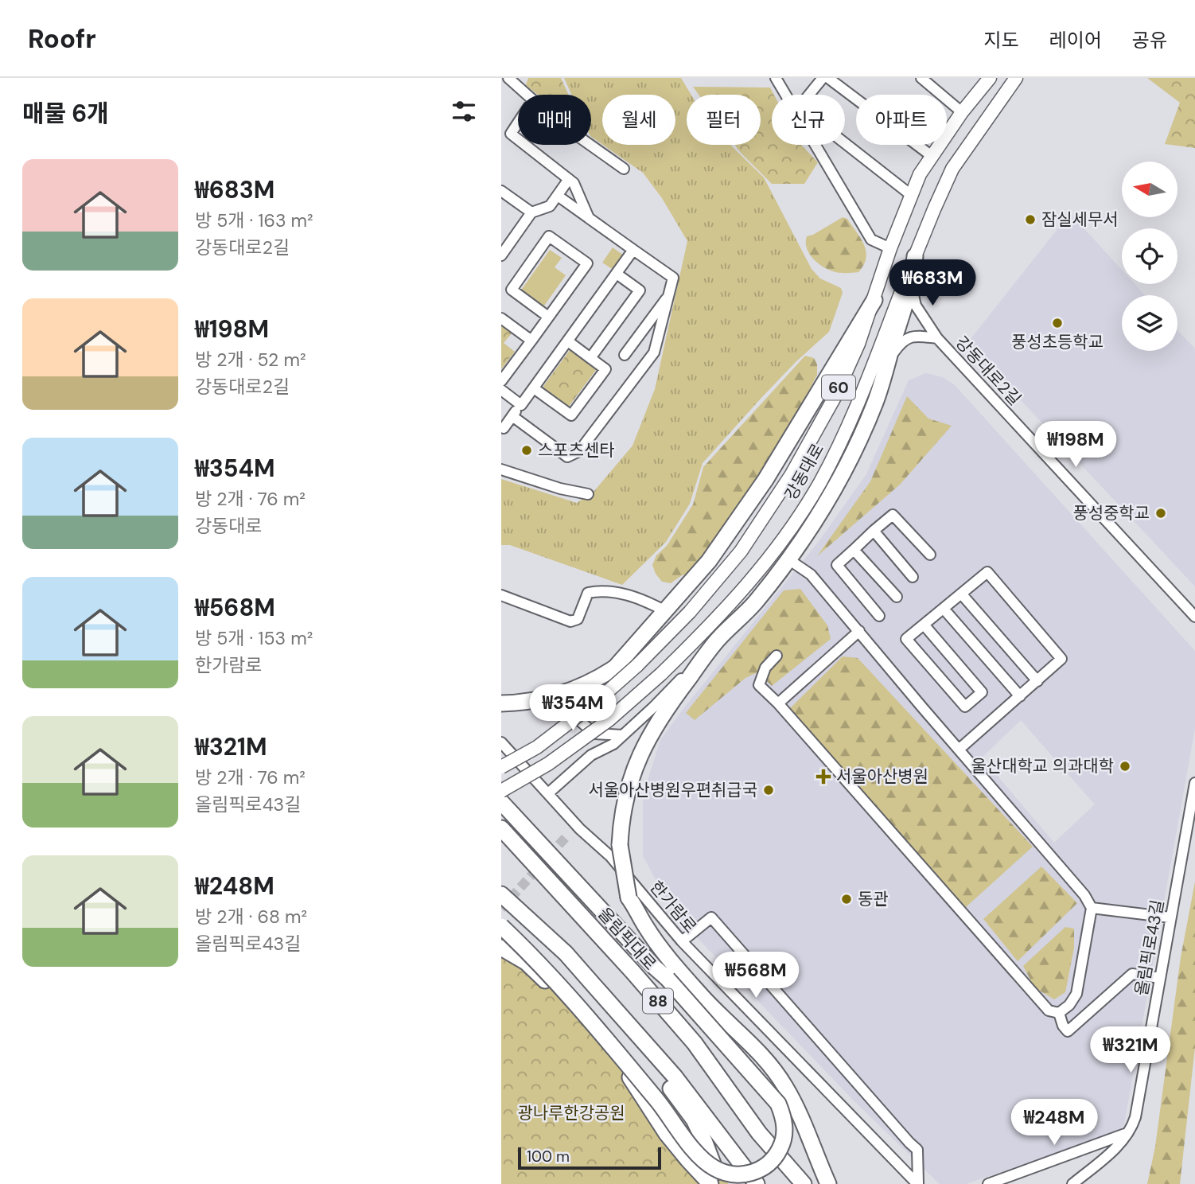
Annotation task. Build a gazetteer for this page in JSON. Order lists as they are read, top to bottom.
{
  "streets": {
    "highway": ["올림픽대로", "88"],
    "main road": ["60", "강동대로"],
    "street": ["강동대로2길", "한가람로", "올림픽로43길"]
  },
  "parks": ["광나루한강공원"],
  "places": {
    "other": [
      "잠실세무서",
      "풍성초등학교",
      "스포츠센타",
      "풍성중학교",
      "울산대학교 의과대학",
      "서울아산병원우편취급국",
      "동관"
    ],
    "health": ["서울아산병원"]
  },
  "scale_bar": "100 m",
  "north": "left",
  "page": {
    "header": "Roofr",
    "nav": ["지도", "레이어", "공유"],
    "heading": "매물 6개",
    "chip": [
      "매매",
      "월세",
      "필터",
      "신규",
      "아파트"
    ],
    "list": [
      {
        "name": "₩683M",
        "note": "방 5개 · 163 m² · 강동대로2길"
      },
      {
        "name": "₩198M",
        "note": "방 2개 · 52 m² · 강동대로2길"
      },
      {
        "name": "₩354M",
        "note": "방 2개 · 76 m² · 강동대로"
      },
      {
        "name": "₩568M",
        "note": "방 5개 · 153 m² · 한가람로"
      },
      {
        "name": "₩321M",
        "note": "방 2개 · 76 m² · 올림픽로43길"
      },
      {
        "name": "₩248M",
        "note": "방 2개 · 68 m² · 올림픽로43길"
      }
    ],
    "price": [
      "₩683M",
      "₩198M",
      "₩354M",
      "₩568M",
      "₩321M",
      "₩248M"
    ],
    "scale": "100 m"
  }
}
